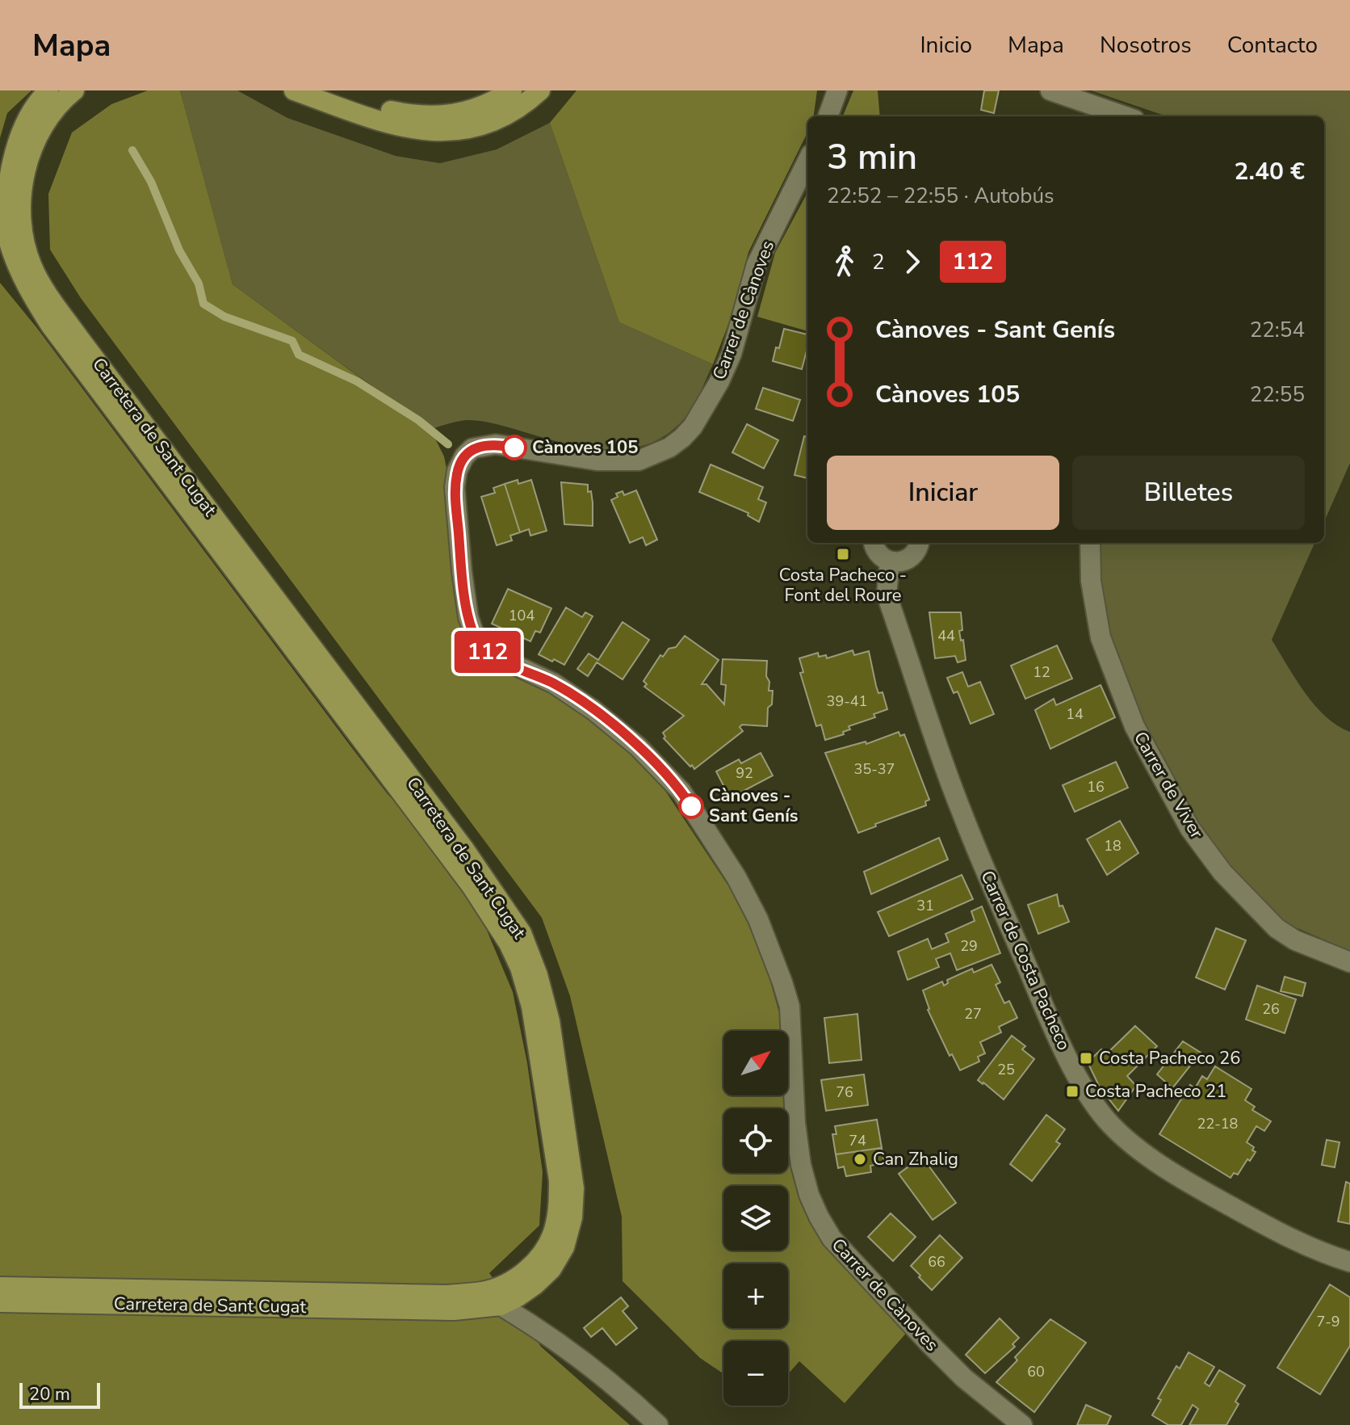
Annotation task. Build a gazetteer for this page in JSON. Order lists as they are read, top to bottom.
{
  "streets": {
    "main road": ["Carretera de Sant Cugat"],
    "street": ["Carrer de Cànoves", "Carrer de Viver", "Carrer de Costa Pacheco"]
  },
  "places": {
    "other": ["Cànoves 105", "Cànoves - Sant Genís", "Can Zhalig"],
    "transit": ["Costa Pacheco - Font del Roure", "Costa Pacheco 26", "Costa Pacheco 21"]
  },
  "lines": ["bus line 112"],
  "house_numbers": [
    "104",
    "44",
    "12",
    "39-41",
    "14",
    "35-37",
    "92",
    "16",
    "18",
    "31",
    "29",
    "26",
    "27",
    "25",
    "76",
    "22-18",
    "74",
    "66",
    "7-9",
    "60"
  ],
  "scale_bar": "20 m",
  "north": "top right",
  "page": {
    "header": "Mapa",
    "nav": [
      "Inicio",
      "Mapa",
      "Nosotros",
      "Contacto"
    ],
    "on_map": "112",
    "heading": ["3 min", "22:52 – 22:55 · Autobús", "2.40 €"],
    "legs": ["2", "112"],
    "list": [
      {
        "name": "Cànoves - Sant Genís",
        "value": "22:54"
      },
      {
        "name": "Cànoves 105",
        "value": "22:55"
      }
    ],
    "buttons": ["Iniciar", "Billetes"],
    "map_buttons": ["+", "−"],
    "scale": "20 m"
  }
}
